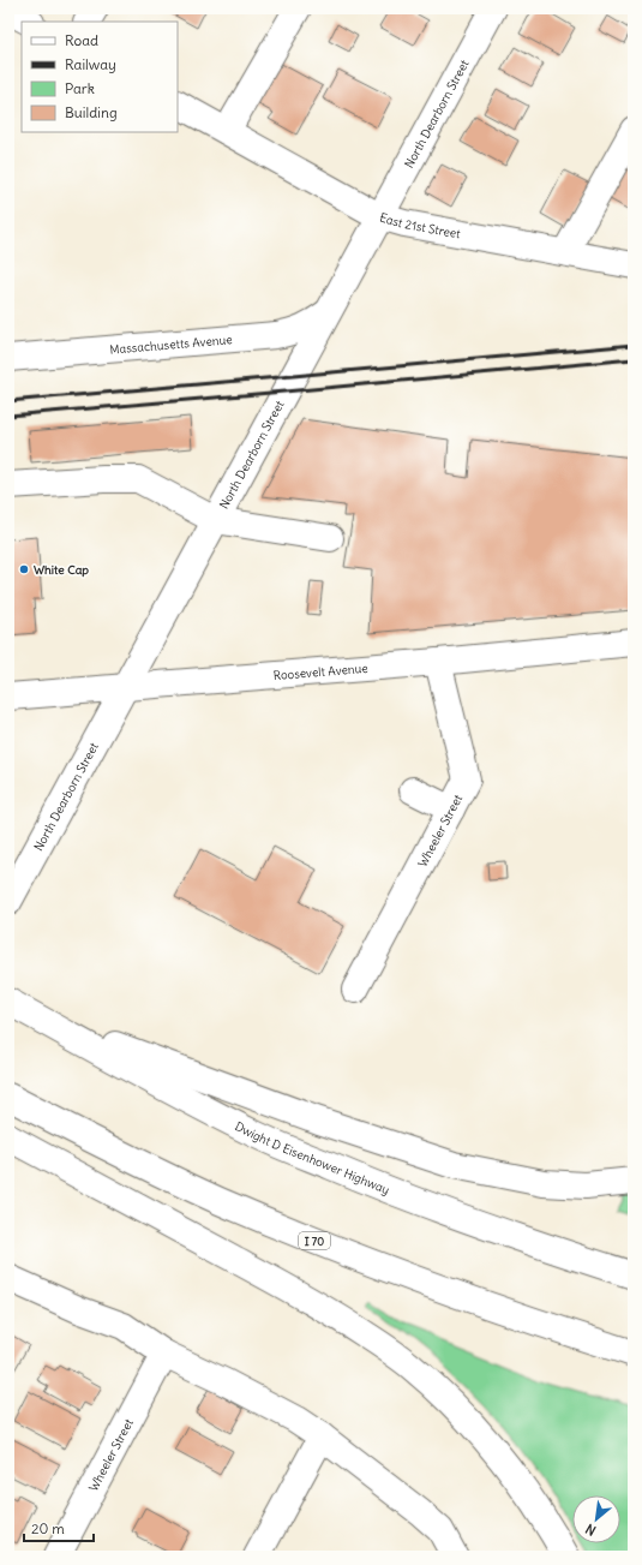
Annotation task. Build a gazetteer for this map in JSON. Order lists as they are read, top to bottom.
{
  "streets": {
    "main road": [
      "North Dearborn Street",
      "East 21st Street",
      "Massachusetts Avenue",
      "Roosevelt Avenue",
      "Wheeler Street",
      "Dwight D Eisenhower Highway",
      "I 70"
    ]
  },
  "crossings": [
    ["North Dearborn Street", "East 21st Street"],
    ["North Dearborn Street", "Massachusetts Avenue"],
    ["North Dearborn Street", "Roosevelt Avenue"],
    ["Roosevelt Avenue", "Wheeler Street"]
  ],
  "places": ["White Cap"],
  "legend": [
    "Road",
    "Railway",
    "Park",
    "Building"
  ],
  "scale_bar": "20 m",
  "north": "bottom left"
}
